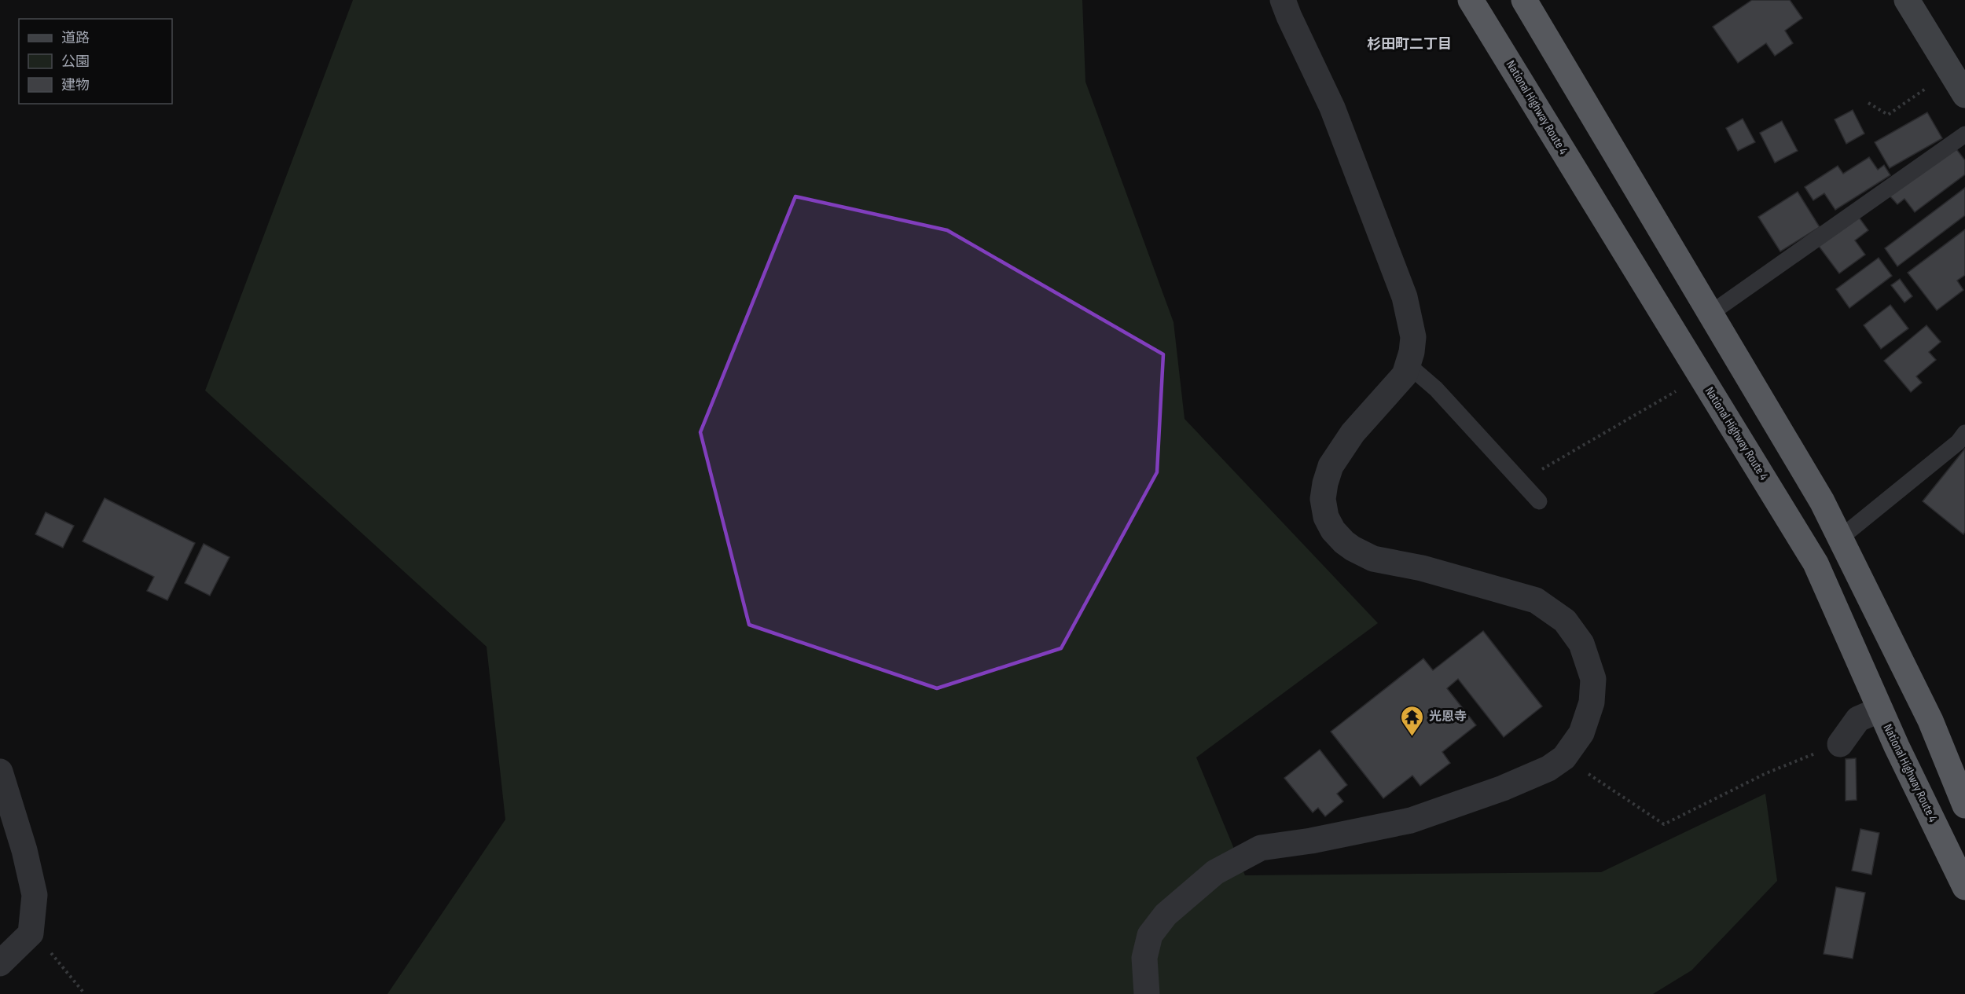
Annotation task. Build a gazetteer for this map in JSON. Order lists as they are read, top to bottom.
{
  "streets": {
    "highway": ["National Highway Route 4"]
  },
  "districts": ["杉田町二丁目"],
  "places": {
    "temple": ["光恩寺"]
  },
  "legend": ["道路", "公園", "建物"]
}
